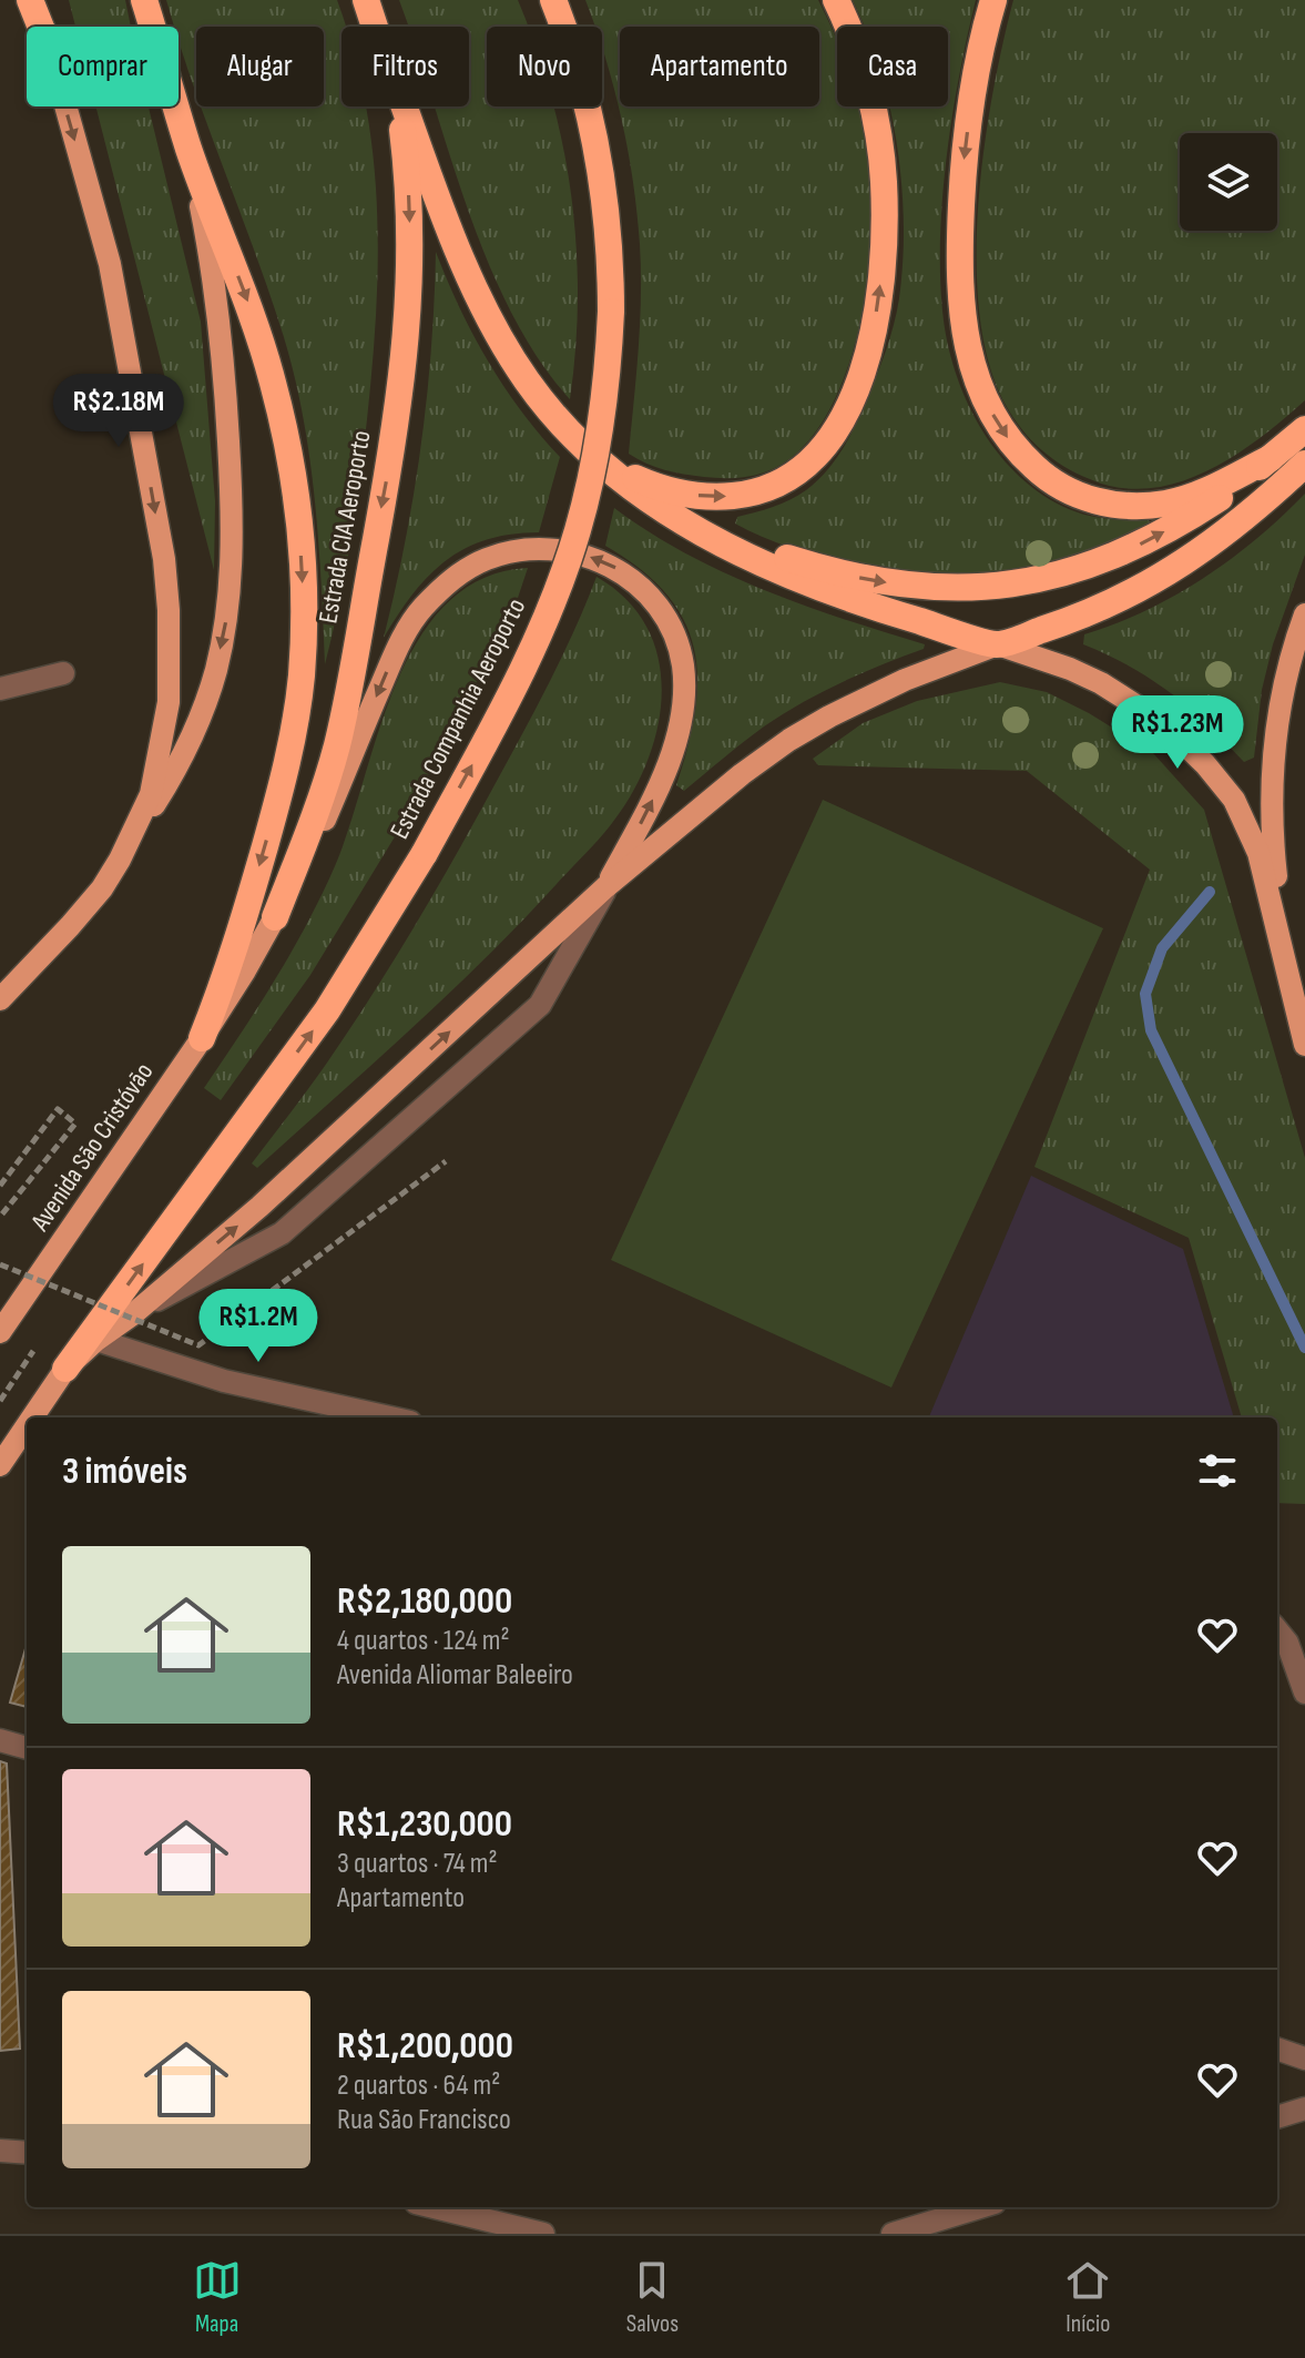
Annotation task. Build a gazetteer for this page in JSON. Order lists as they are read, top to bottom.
{
  "streets": {
    "highway": ["Estrada CIA Aeroporto", "Estrada Companhia Aeroporto"],
    "main road": ["Avenida São Cristóvão"]
  },
  "crossings": [
    ["Estrada CIA Aeroporto", "Avenida São Cristóvão"]
  ],
  "page": {
    "chip": [
      "Comprar",
      "Alugar",
      "Filtros",
      "Novo",
      "Apartamento",
      "Casa"
    ],
    "price": ["R$2.18M", "R$1.23M", "R$1.2M"],
    "heading": "3 imóveis",
    "list": [
      {
        "name": "R$2,180,000",
        "note": "4 quartos · 124 m² · Avenida Aliomar Baleeiro"
      },
      {
        "name": "R$1,230,000",
        "note": "3 quartos · 74 m² · Apartamento"
      },
      {
        "name": "R$1,200,000",
        "note": "2 quartos · 64 m² · Rua São Francisco"
      }
    ],
    "tabs": ["Mapa", "Salvos", "Início"]
  }
}
